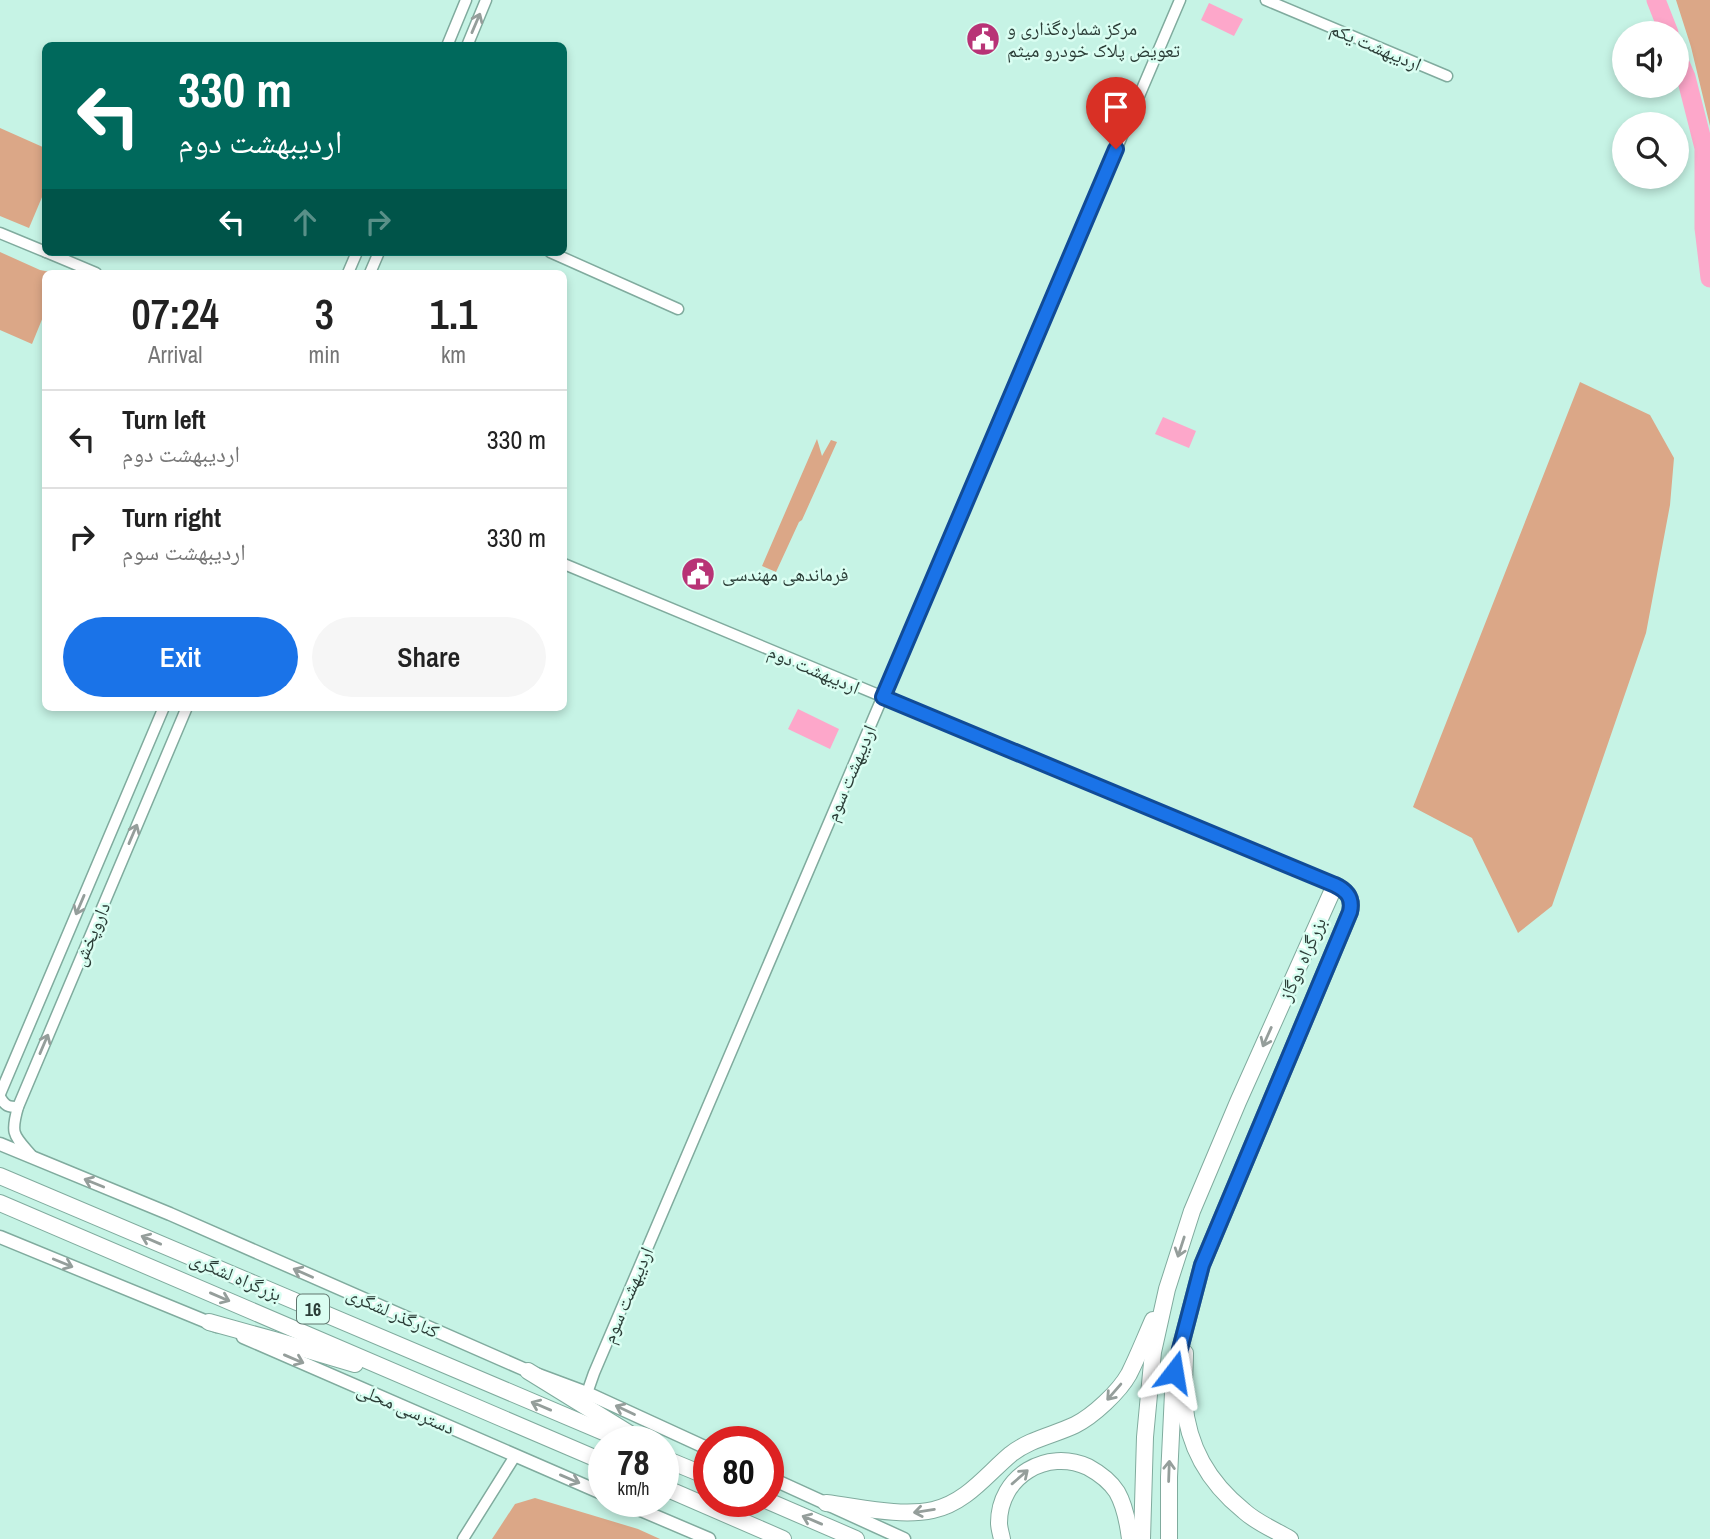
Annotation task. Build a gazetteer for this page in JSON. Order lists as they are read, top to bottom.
{
  "streets": {
    "highway": ["بزرگراه دوگاز", "بزرگراه لشگری", "16"],
    "main road": ["کنارگذر لشگری", "دسترسی محلی"],
    "street": [
      "اردیبهشت یکم",
      "اردیبهشت دوم",
      "اردیبهشت سوم",
      "داروپخش"
    ]
  },
  "crossings": [
    ["اردیبهشت دوم", "اردیبهشت سوم"],
    ["اردیبهشت دوم", "بزرگراه دوگاز"],
    ["اردیبهشت سوم", "کنارگذر لشگری"],
    ["داروپخش", "کنارگذر لشگری"]
  ],
  "one_way": ["دسترسی محلی"],
  "places": {
    "public building": ["مرکز شماره‌گذاری و تعویض پلاک خودرو میثم", "فرماندهی مهندسی"]
  },
  "page": {
    "turn": ["330 m", "اردیبهشت دوم"],
    "eta": [
      "07:24",
      "Arrival",
      "3",
      "min",
      "1.1",
      "km"
    ],
    "list": [
      {
        "name": "Turn left",
        "note": "اردیبهشت دوم",
        "value": "330 m"
      },
      {
        "name": "Turn right",
        "note": "اردیبهشت سوم",
        "value": "330 m"
      }
    ],
    "buttons": ["Exit", "Share"],
    "speed": "78 km/h",
    "limit": "80"
  }
}
